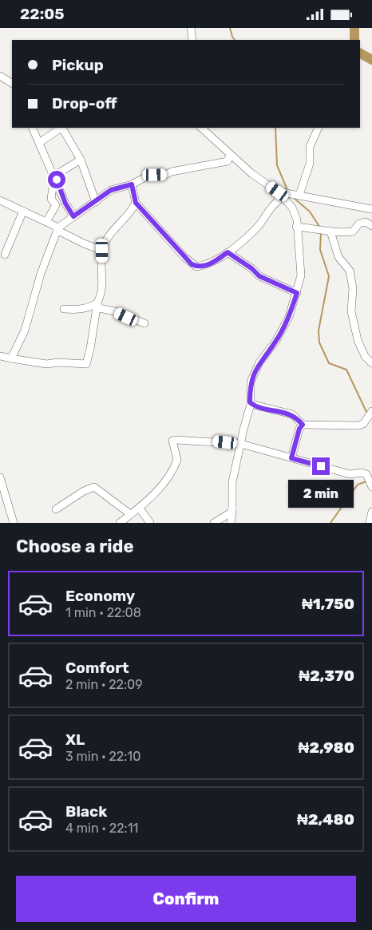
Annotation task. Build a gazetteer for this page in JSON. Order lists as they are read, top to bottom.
{
  "page": {
    "status": "22:05",
    "banner": ["Pickup", "Drop-off"],
    "bubble": "2 min",
    "heading": "Choose a ride",
    "list": [
      {
        "name": "Economy",
        "note": "1 min · 22:08",
        "value": "₦1,750"
      },
      {
        "name": "Comfort",
        "note": "2 min · 22:09",
        "value": "₦2,370"
      },
      {
        "name": "XL",
        "note": "3 min · 22:10",
        "value": "₦2,980"
      },
      {
        "name": "Black",
        "note": "4 min · 22:11",
        "value": "₦2,480"
      }
    ],
    "buttons": "Confirm"
  }
}
